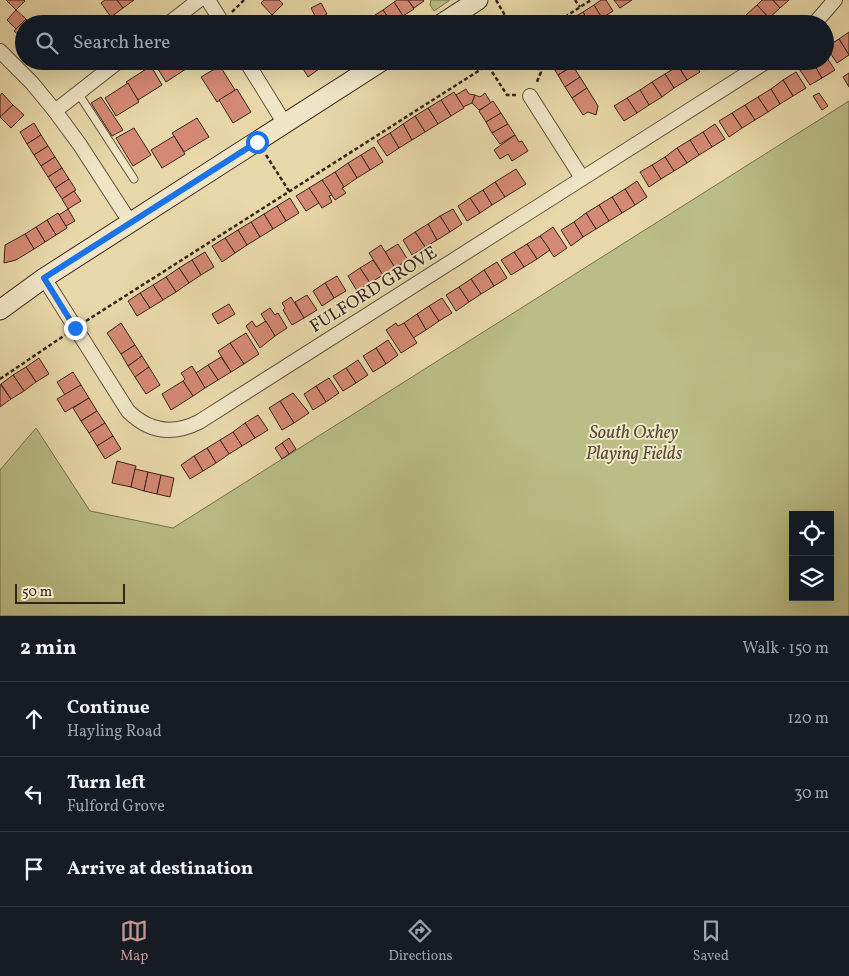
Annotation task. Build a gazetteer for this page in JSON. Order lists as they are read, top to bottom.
{
  "streets": {
    "street": ["FULFORD GROVE"]
  },
  "parks": ["South Oxhey Playing Fields"],
  "scale_bar": "50 m",
  "page": {
    "search": "Search here",
    "scale": "50 m",
    "heading": ["2 min", "Walk · 150 m"],
    "list": [
      ["Continue", "Hayling Road", "120 m"],
      ["Turn left", "Fulford Grove", "30 m"],
      "Arrive at destination"
    ],
    "nav": ["Map", "Directions", "Saved"]
  }
}
